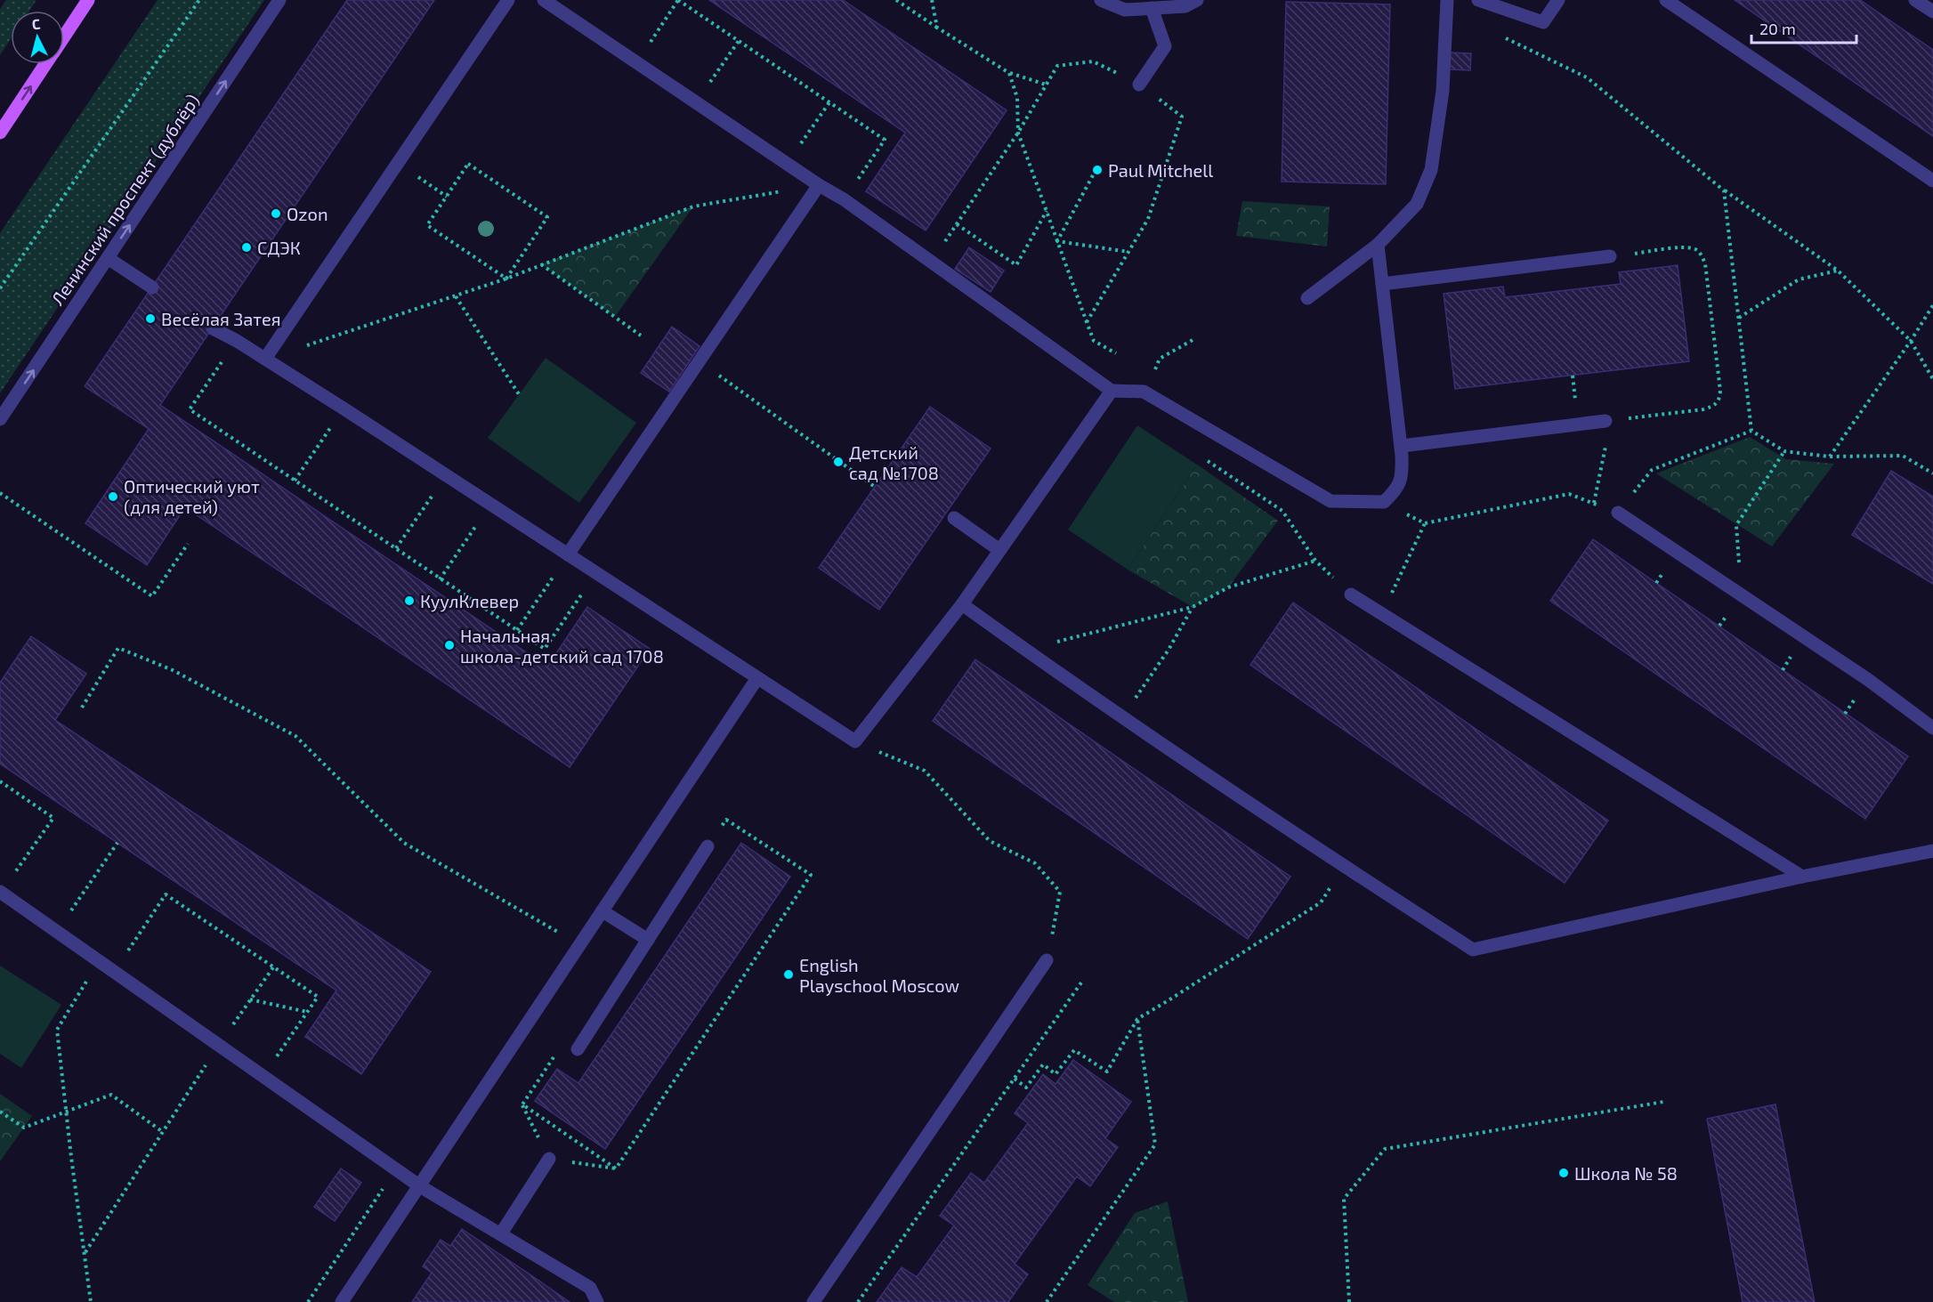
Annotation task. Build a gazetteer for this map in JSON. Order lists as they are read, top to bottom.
{
  "streets": {
    "street": ["Ленинский проспект (дублёр)"]
  },
  "one_way": ["Ленинский проспект (дублёр)"],
  "places": [
    "Paul Mitchell",
    "Ozon",
    "СДЭК",
    "Весёлая Затея",
    "Детский сад №1708",
    "Оптический уют (для детей)",
    "КуулКлевер",
    "Начальная школа-детский сад 1708",
    "English Playschool Moscow",
    "Школа № 58"
  ],
  "scale_bar": "20 m",
  "north": "top"
}
